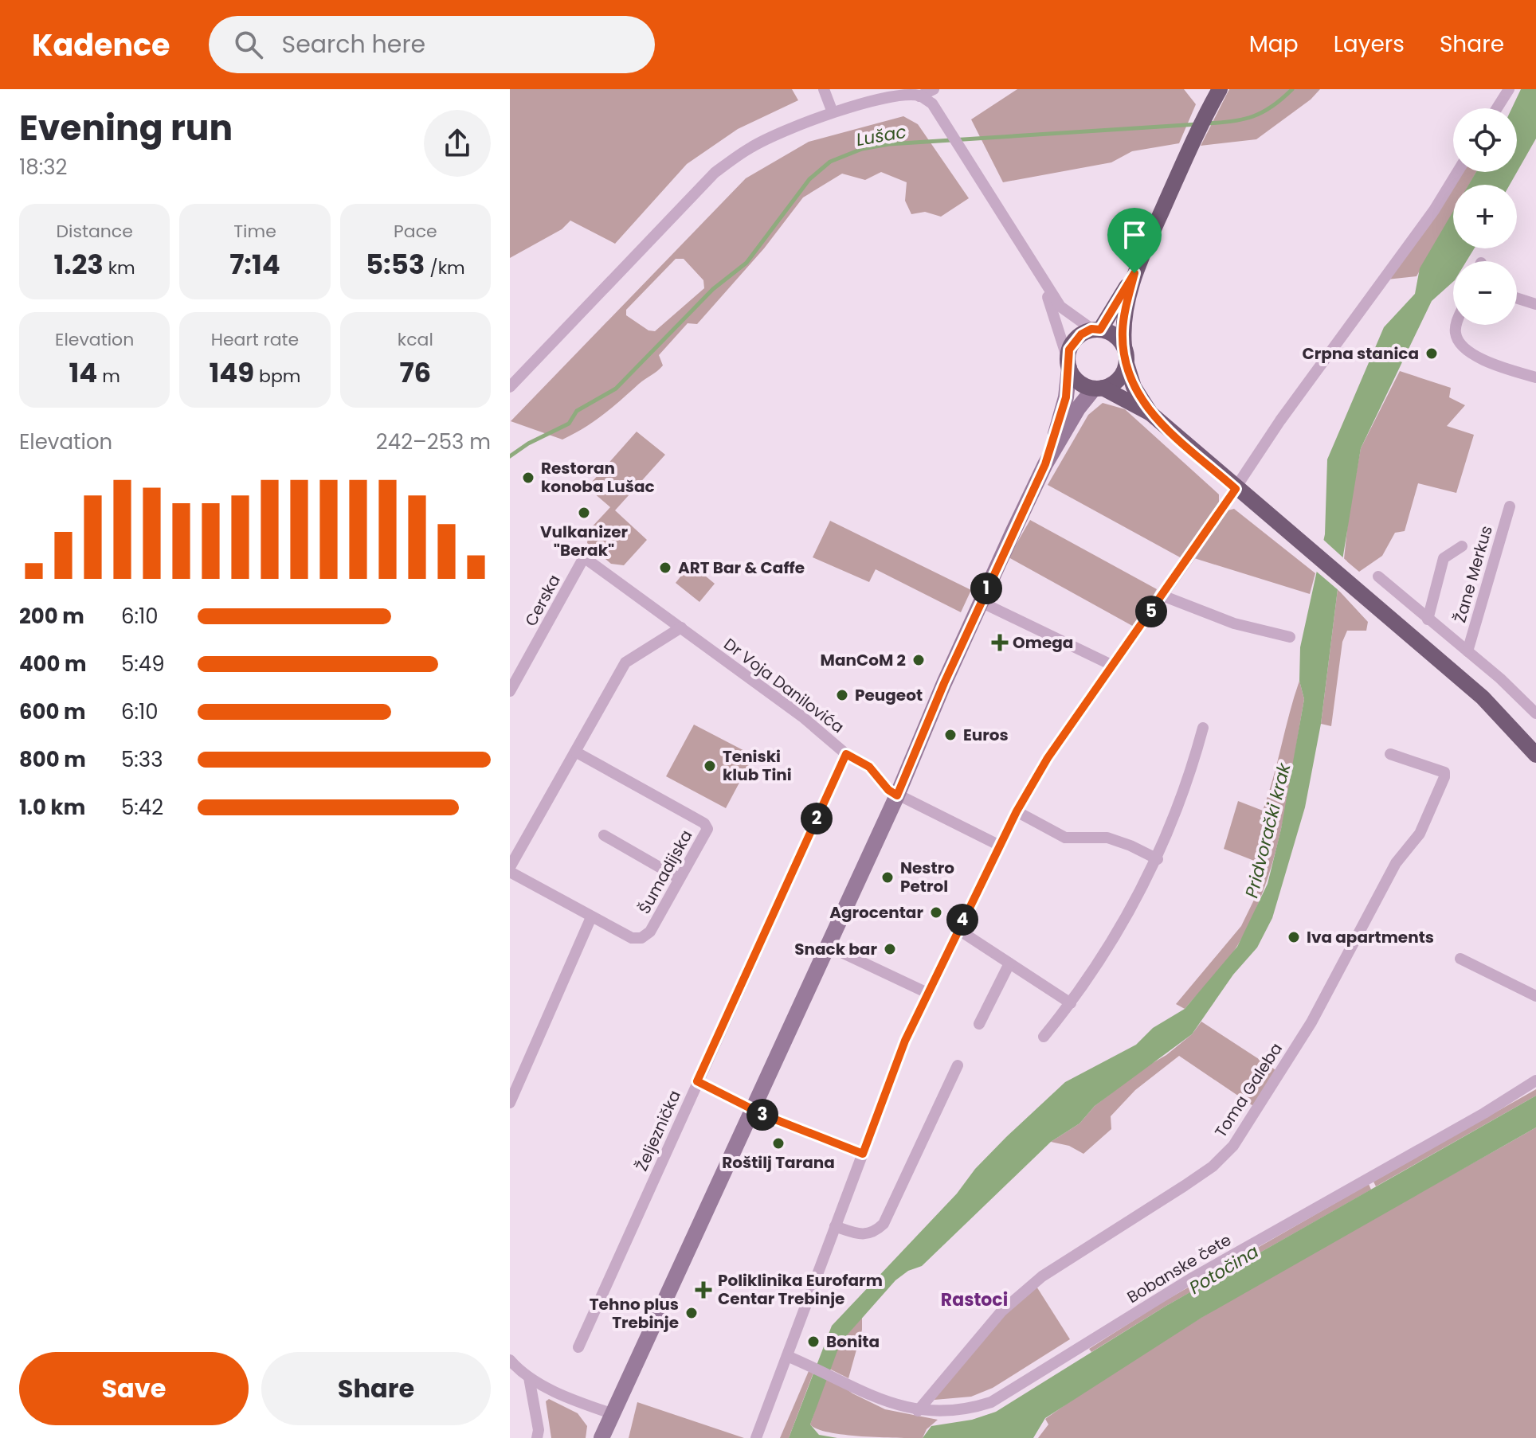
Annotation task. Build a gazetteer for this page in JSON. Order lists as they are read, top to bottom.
{
  "streets": {
    "street": [
      "Žane Merkus",
      "Cerska",
      "Dr Voja Danilovića",
      "Šumadijska",
      "Toma Galeba",
      "Željeznička",
      "Bobanske čete"
    ]
  },
  "crossings": [
    ["Cerska", "Dr Voja Danilovića"],
    ["Dr Voja Danilovića", "Željeznička"],
    ["Toma Galeba", "Bobanske čete"]
  ],
  "districts": ["Rastoci"],
  "water": ["Lušac", "Pridvorački krak", "Potočina"],
  "places": {
    "other": [
      "Crpna stanica",
      "Restoran konoba Lušac",
      "Vulkanizer \"Berak\"",
      "ART Bar & Caffe",
      "ManCoM 2",
      "Peugeot",
      "Euros",
      "Teniski klub Tini",
      "Nestro Petrol",
      "Agrocentar",
      "Iva apartments",
      "Snack bar",
      "Roštilj Tarana",
      "Tehno plus Trebinje",
      "Bonita"
    ],
    "health": ["Omega", "Poliklinika Eurofarm Centar Trebinje"]
  },
  "page": {
    "header": "Kadence",
    "search": "Search here",
    "nav": ["Map", "Layers", "Share"],
    "heading": ["Evening run", "18:32"],
    "map_buttons": ["+", "−"],
    "stats": [
      ["Distance", "1.23 km"],
      ["Time", "7:14"],
      ["Pace", "5:53 /km"],
      ["Elevation", "14 m"],
      ["Heart rate", "149 bpm"],
      ["kcal", "76"]
    ],
    "chart": ["Elevation", "242–253 m"],
    "pins": [
      "1",
      "5",
      "2",
      "4",
      "3"
    ],
    "list": [
      {
        "name": "200 m",
        "note": "6:10"
      },
      {
        "name": "400 m",
        "note": "5:49"
      },
      {
        "name": "600 m",
        "note": "6:10"
      },
      {
        "name": "800 m",
        "note": "5:33"
      },
      {
        "name": "1.0 km",
        "note": "5:42"
      }
    ],
    "buttons": ["Save", "Share"]
  }
}
